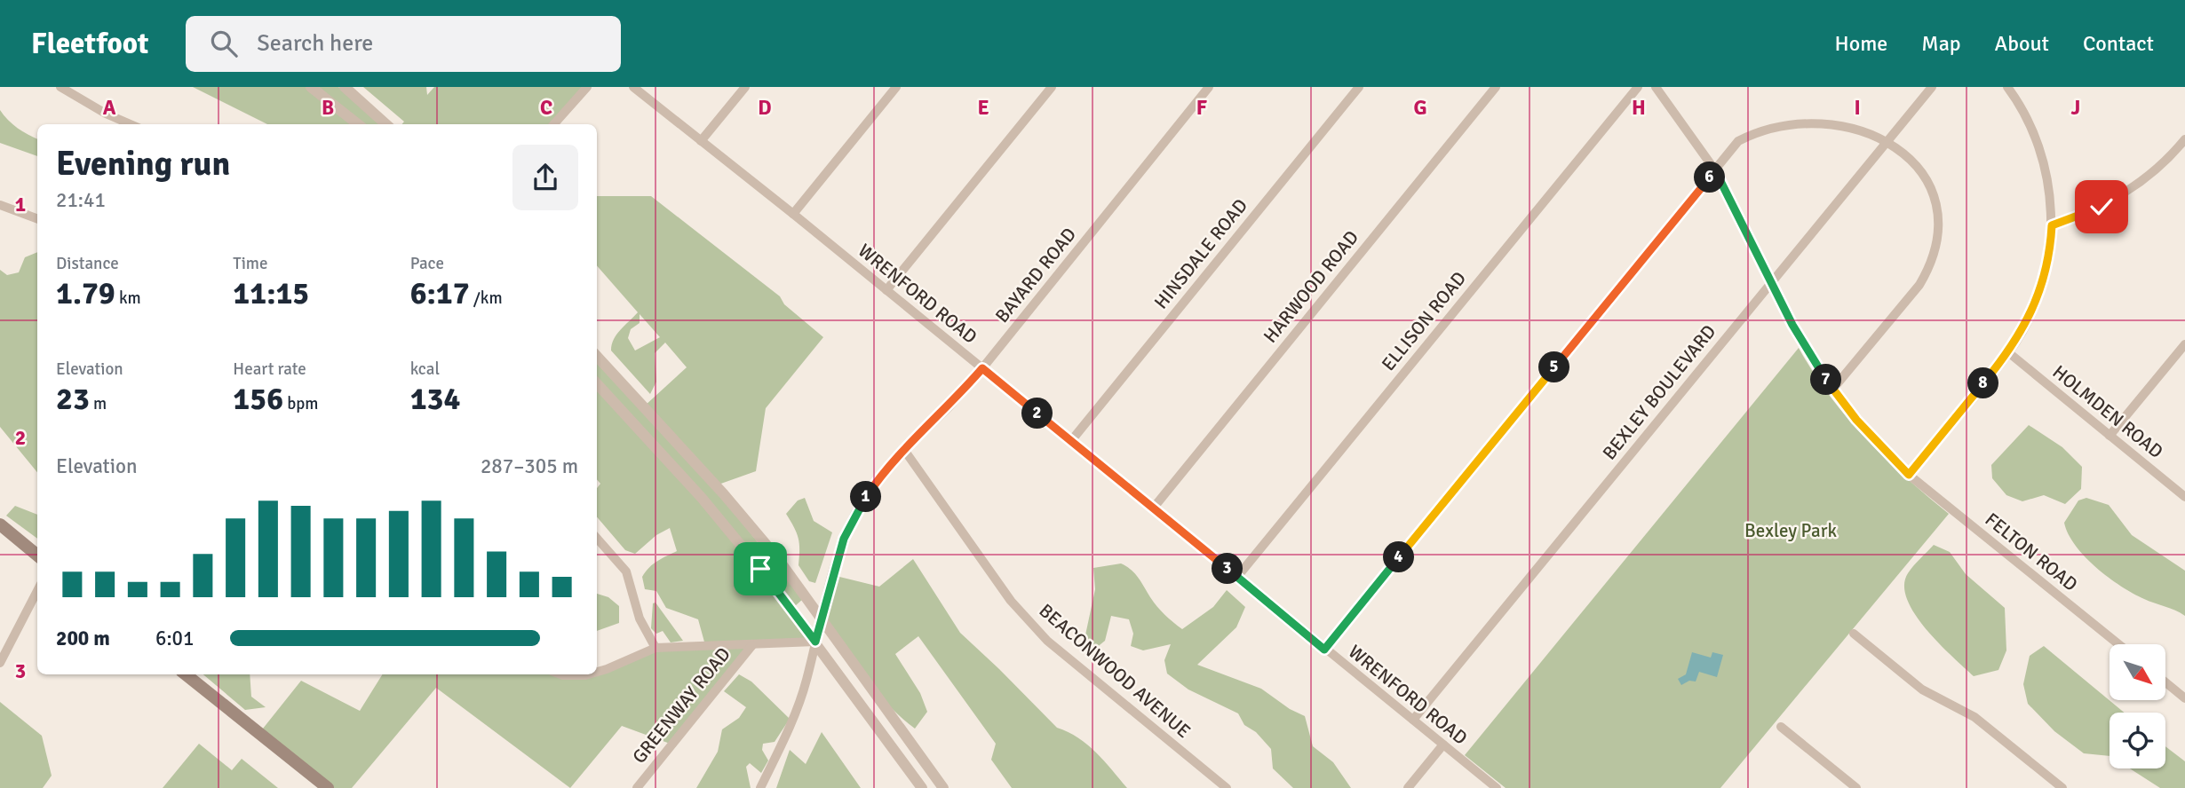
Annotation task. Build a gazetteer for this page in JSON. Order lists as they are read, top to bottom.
{
  "streets": {
    "street": [
      "HINSDALE ROAD",
      "BAYARD ROAD",
      "HARWOOD ROAD",
      "WRENFORD ROAD",
      "ELLISON ROAD",
      "BEXLEY BOULEVARD",
      "HOLMDEN ROAD",
      "FELTON ROAD",
      "BEACONWOOD AVENUE",
      "GREENWAY ROAD"
    ]
  },
  "crossings": [
    ["HINSDALE ROAD", "WRENFORD ROAD"],
    ["BAYARD ROAD", "WRENFORD ROAD"],
    ["BAYARD ROAD", "BEACONWOOD AVENUE"],
    ["HARWOOD ROAD", "WRENFORD ROAD"],
    ["WRENFORD ROAD", "ELLISON ROAD"],
    ["WRENFORD ROAD", "BEXLEY BOULEVARD"],
    ["BEXLEY BOULEVARD", "FELTON ROAD"]
  ],
  "parks": ["Bexley Park"],
  "north": "bottom right",
  "page": {
    "header": "Fleetfoot",
    "search": "Search here",
    "nav": [
      "Home",
      "Map",
      "About",
      "Contact"
    ],
    "heading": ["Evening run", "21:41"],
    "pins": [
      "6",
      "5",
      "7",
      "8",
      "2",
      "1",
      "4",
      "3"
    ],
    "stats": [
      ["Distance", "1.79 km"],
      ["Time", "11:15"],
      ["Pace", "6:17 /km"],
      ["Elevation", "23 m"],
      ["Heart rate", "156 bpm"],
      ["kcal", "134"]
    ],
    "chart": ["Elevation", "287–305 m"],
    "list": [
      {
        "name": "200 m",
        "note": "6:01"
      }
    ]
  },
  "grid": {
    "columns": [
      "A",
      "B",
      "C",
      "D",
      "E",
      "F",
      "G",
      "H",
      "I",
      "J"
    ],
    "rows": ["1", "2", "3"]
  }
}
